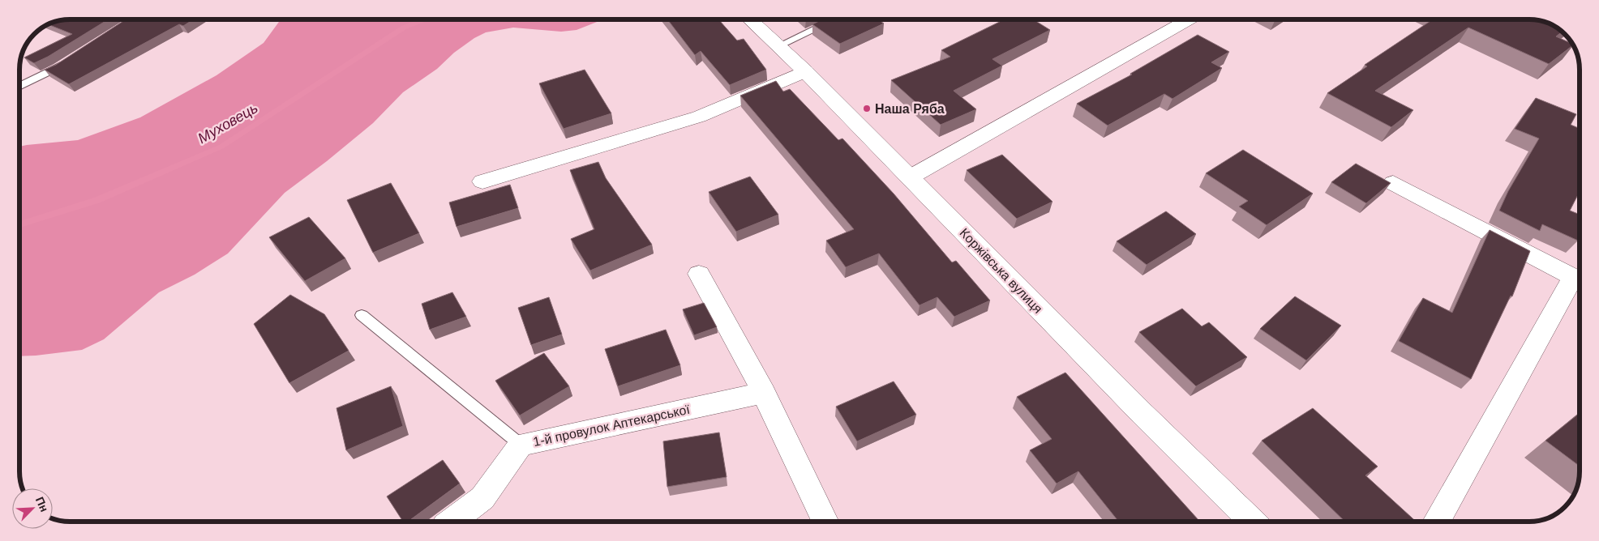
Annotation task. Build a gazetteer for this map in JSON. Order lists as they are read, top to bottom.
{
  "streets": {
    "street": ["Коржівська вулиця", "1-й провулок Аптекарської"]
  },
  "water": ["Муховець"],
  "places": ["Наша Ряба"],
  "north": "top right"
}
